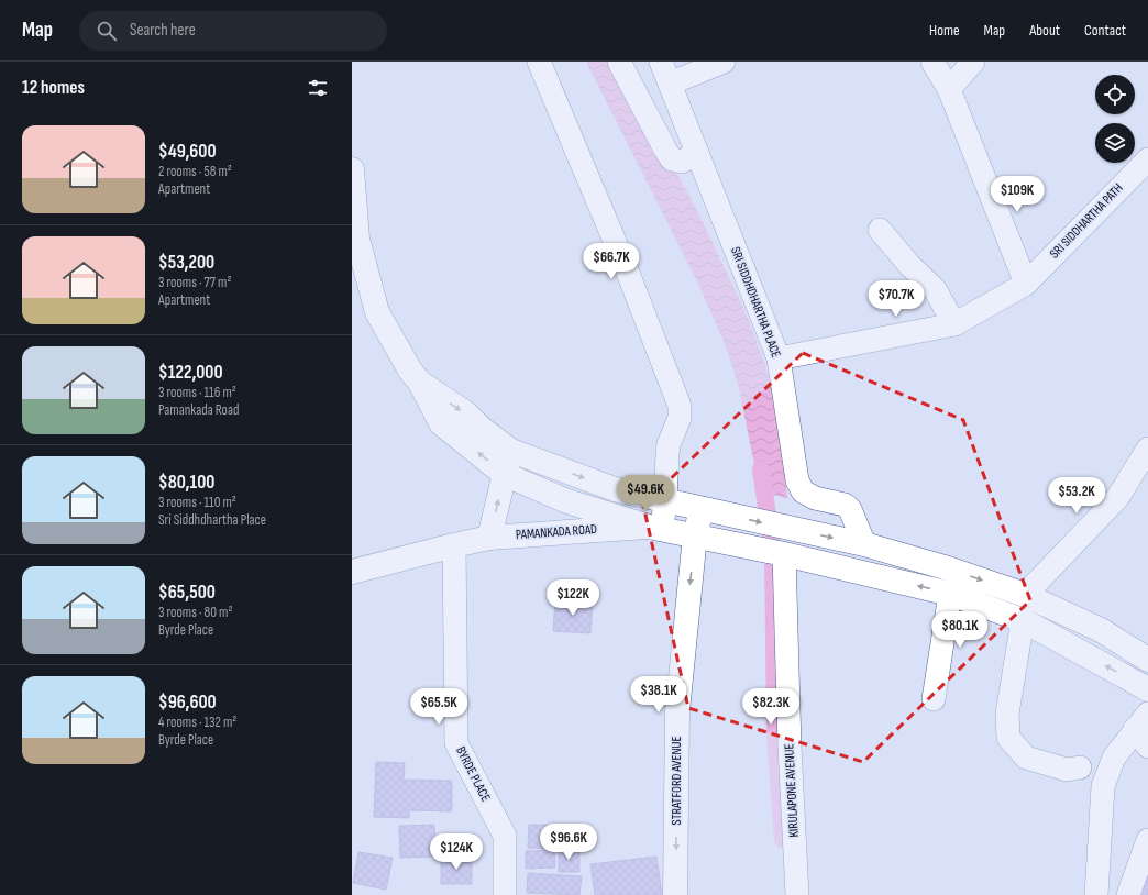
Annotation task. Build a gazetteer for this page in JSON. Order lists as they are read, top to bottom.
{
  "streets": {
    "main road": ["PAMANKADA ROAD", "STRATFORD AVENUE"],
    "street": [
      "SRI SIDDHARTHA PATH",
      "SRI SIDDHDHARTHA PLACE",
      "BYRDE PLACE",
      "KIRULAPONE AVENUE"
    ]
  },
  "crossings": [
    ["SRI SIDDHARTHA PATH", "SRI SIDDHDHARTHA PLACE"],
    ["PAMANKADA ROAD", "BYRDE PLACE"]
  ],
  "one_way": ["STRATFORD AVENUE"],
  "page": {
    "header": "Map",
    "search": "Search here",
    "nav": [
      "Home",
      "Map",
      "About",
      "Contact"
    ],
    "heading": "12 homes",
    "list": [
      {
        "name": "$49,600",
        "note": "2 rooms · 58 m² · Apartment"
      },
      {
        "name": "$53,200",
        "note": "3 rooms · 77 m² · Apartment"
      },
      {
        "name": "$122,000",
        "note": "3 rooms · 116 m² · Pamankada Road"
      },
      {
        "name": "$80,100",
        "note": "3 rooms · 110 m² · Sri Siddhdhartha Place"
      },
      {
        "name": "$65,500",
        "note": "3 rooms · 80 m² · Byrde Place"
      },
      {
        "name": "$96,600",
        "note": "4 rooms · 132 m² · Byrde Place"
      }
    ],
    "price": [
      "$109K",
      "$66.7K",
      "$70.7K",
      "$49.6K",
      "$53.2K",
      "$122K",
      "$80.1K",
      "$38.1K",
      "$65.5K",
      "$82.3K",
      "$96.6K",
      "$124K"
    ]
  }
}
